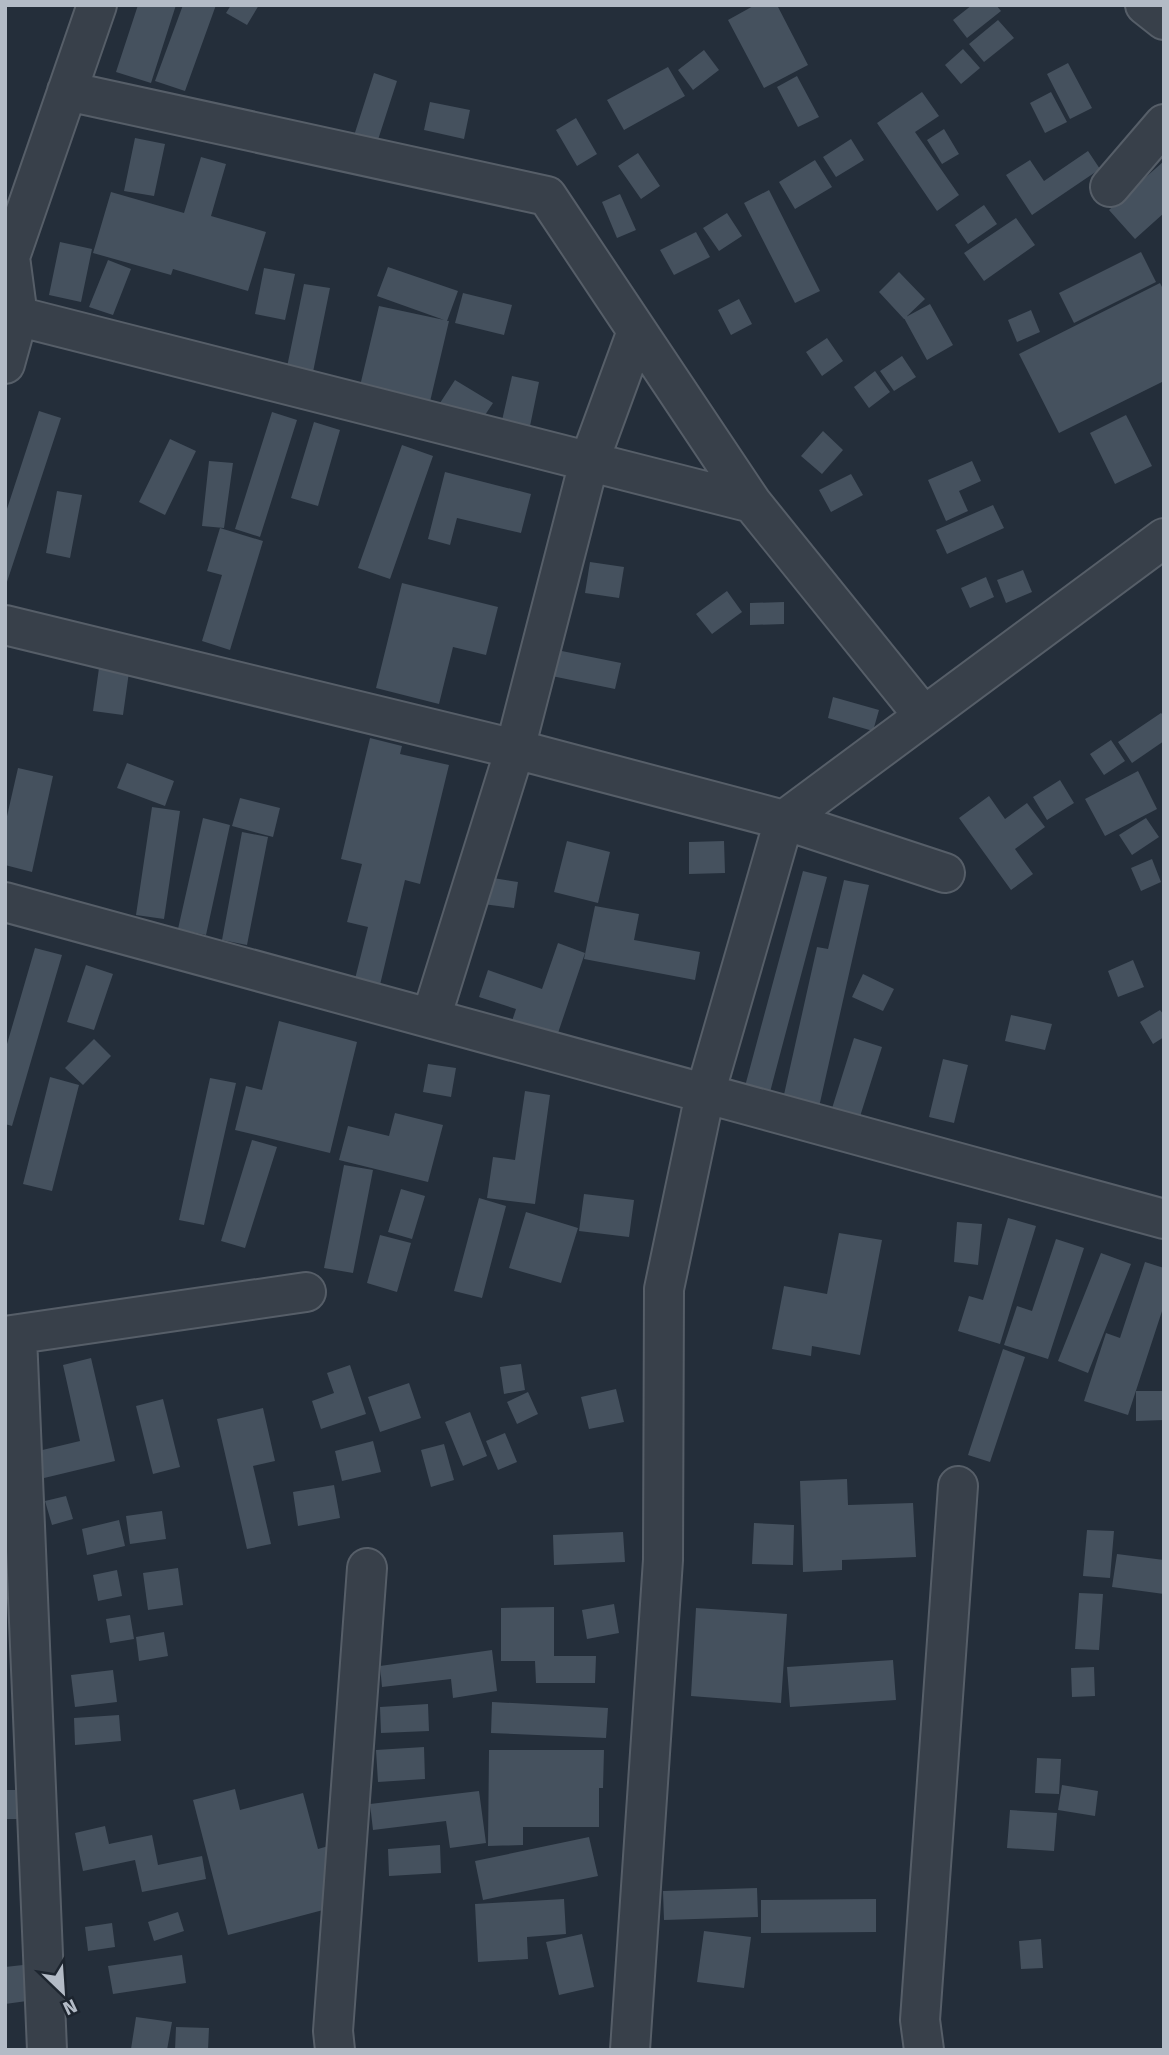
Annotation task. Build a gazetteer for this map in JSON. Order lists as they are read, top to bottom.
{
  "north": "bottom right"
}
